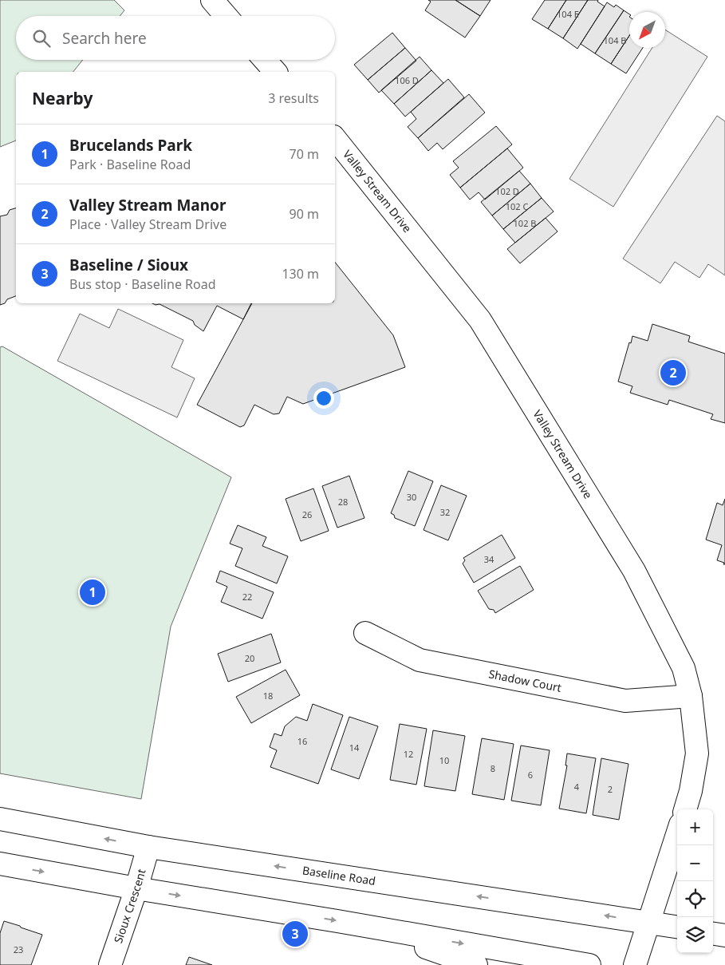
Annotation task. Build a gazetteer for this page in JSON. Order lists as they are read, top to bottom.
{
  "streets": {
    "street": [
      "Valley Stream Drive",
      "Shadow Court",
      "Baseline Road",
      "Sioux Crescent"
    ]
  },
  "crossings": [
    ["Valley Stream Drive", "Shadow Court"],
    ["Baseline Road", "Sioux Crescent"]
  ],
  "house_numbers": [
    "104 E",
    "104 B",
    "106 D",
    "102 D",
    "102 C",
    "102 B",
    "30",
    "28",
    "32",
    "26",
    "34",
    "22",
    "20",
    "18",
    "16",
    "14",
    "12",
    "10",
    "8",
    "6",
    "4",
    "2",
    "23"
  ],
  "north": "bottom left",
  "page": {
    "search": "Search here",
    "heading": ["Nearby", "3 results"],
    "list": [
      {
        "mark": "1",
        "name": "Brucelands Park",
        "note": "Park · Baseline Road",
        "value": "70 m"
      },
      {
        "mark": "2",
        "name": "Valley Stream Manor",
        "note": "Place · Valley Stream Drive",
        "value": "90 m"
      },
      {
        "mark": "3",
        "name": "Baseline / Sioux",
        "note": "Bus stop · Baseline Road",
        "value": "130 m"
      }
    ],
    "pins": ["2", "1", "3"],
    "map_buttons": ["+", "−"]
  }
}
